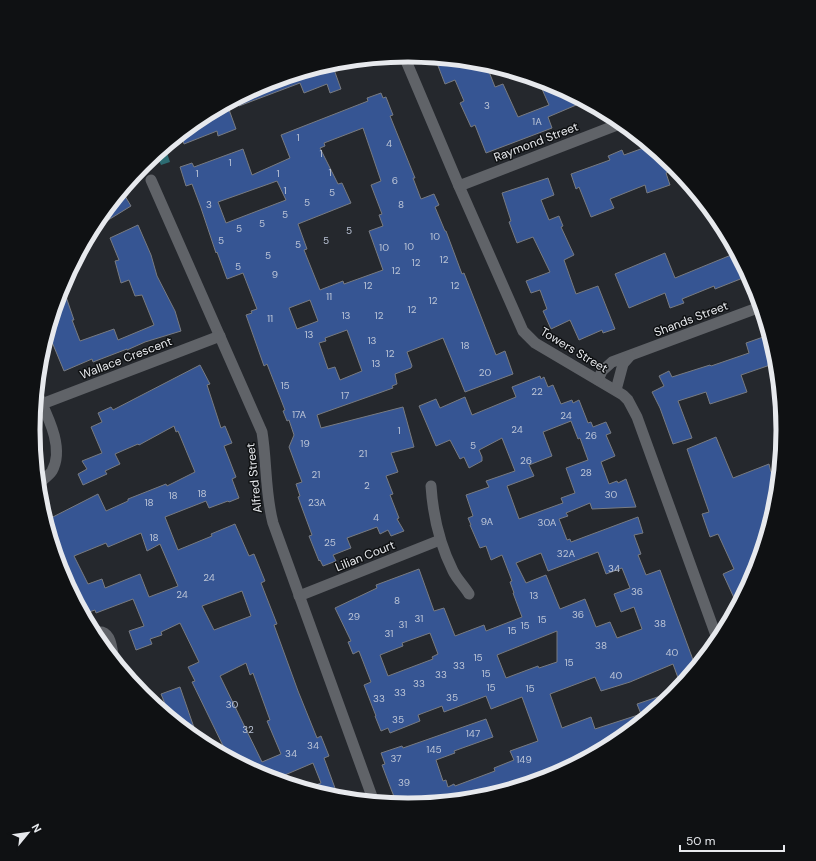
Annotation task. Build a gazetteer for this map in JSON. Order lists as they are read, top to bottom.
{
  "streets": {
    "street": [
      "Raymond Street",
      "Shands Street",
      "Towers Street",
      "Wallace Crescent",
      "Alfred Street",
      "Lilian Court"
    ]
  },
  "crossings": [
    ["Raymond Street", "Towers Street"],
    ["Shands Street", "Towers Street"],
    ["Wallace Crescent", "Alfred Street"],
    ["Alfred Street", "Lilian Court"]
  ],
  "house_numbers": [
    "3",
    "1A",
    "1",
    "4",
    "1",
    "1",
    "1",
    "1",
    "1",
    "6",
    "1",
    "5",
    "5",
    "3",
    "8",
    "5",
    "5",
    "5",
    "5",
    "10",
    "5",
    "5",
    "5",
    "10",
    "10",
    "5",
    "12",
    "12",
    "5",
    "12",
    "9",
    "12",
    "12",
    "11",
    "12",
    "12",
    "13",
    "12",
    "11",
    "13",
    "13",
    "18",
    "12",
    "13",
    "20",
    "15",
    "22",
    "17",
    "17A",
    "24",
    "24",
    "1",
    "26",
    "19",
    "5",
    "21",
    "26",
    "28",
    "21",
    "2",
    "18",
    "30",
    "18",
    "18",
    "23A",
    "4",
    "9A",
    "30A",
    "18",
    "25",
    "32A",
    "34",
    "24",
    "36",
    "24",
    "13",
    "8",
    "36",
    "29",
    "31",
    "15",
    "38",
    "31",
    "15",
    "15",
    "31",
    "38",
    "40",
    "15",
    "15",
    "33",
    "15",
    "33",
    "40",
    "33",
    "15",
    "15",
    "33",
    "35",
    "33",
    "30",
    "35",
    "32",
    "147",
    "34",
    "145",
    "34",
    "37",
    "149",
    "39"
  ],
  "scale_bar": "50 m",
  "north": "top right"
}
